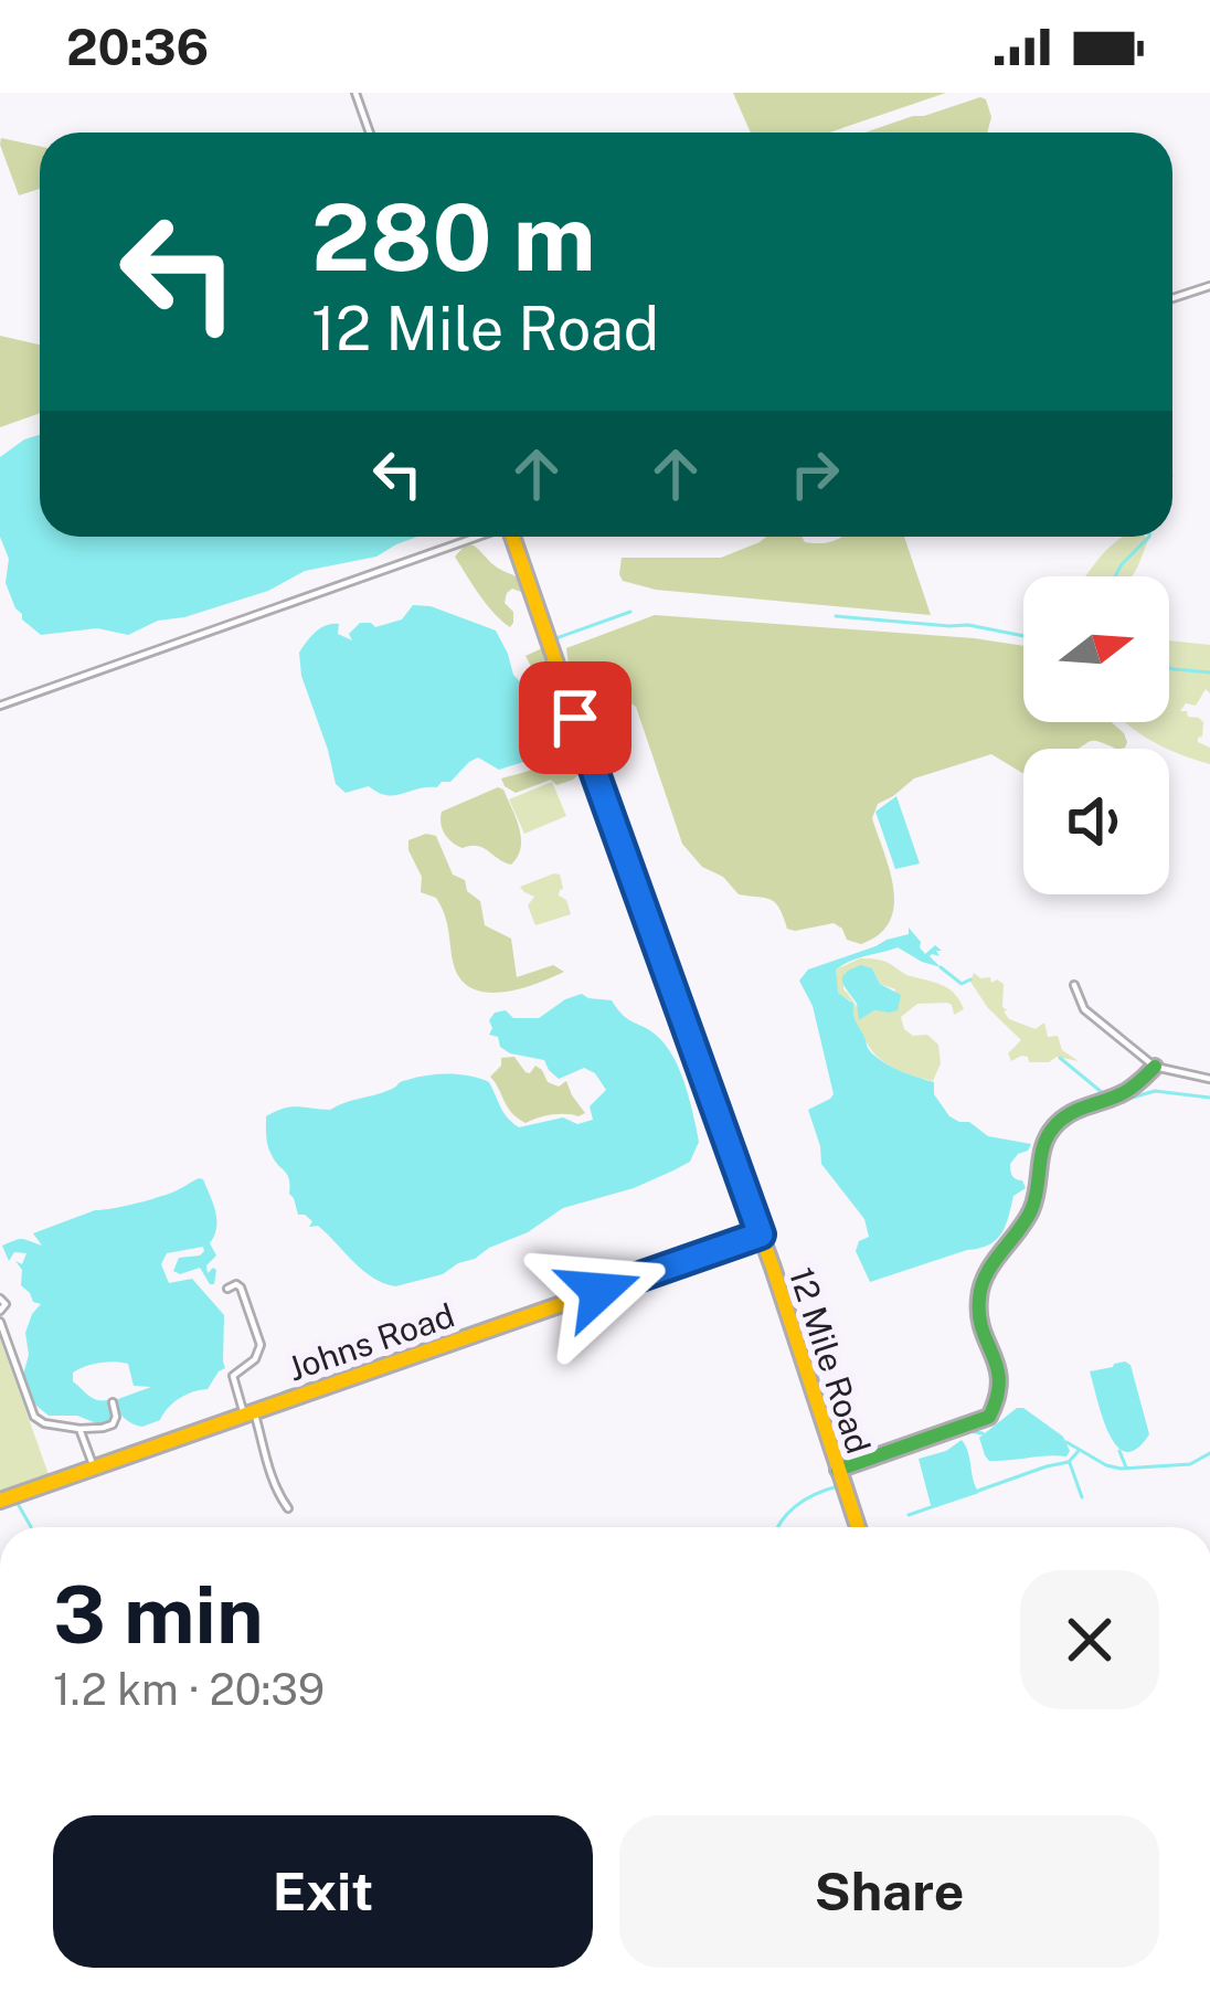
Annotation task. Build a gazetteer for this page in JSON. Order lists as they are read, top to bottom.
{
  "streets": {
    "street": ["Johns Road", "12 Mile Road"]
  },
  "crossings": [
    ["Johns Road", "12 Mile Road"]
  ],
  "north": "right",
  "page": {
    "status": "20:36",
    "turn": ["280 m", "12 Mile Road"],
    "heading": ["3 min", "1.2 km · 20:39"],
    "buttons": ["Exit", "Share"]
  }
}
